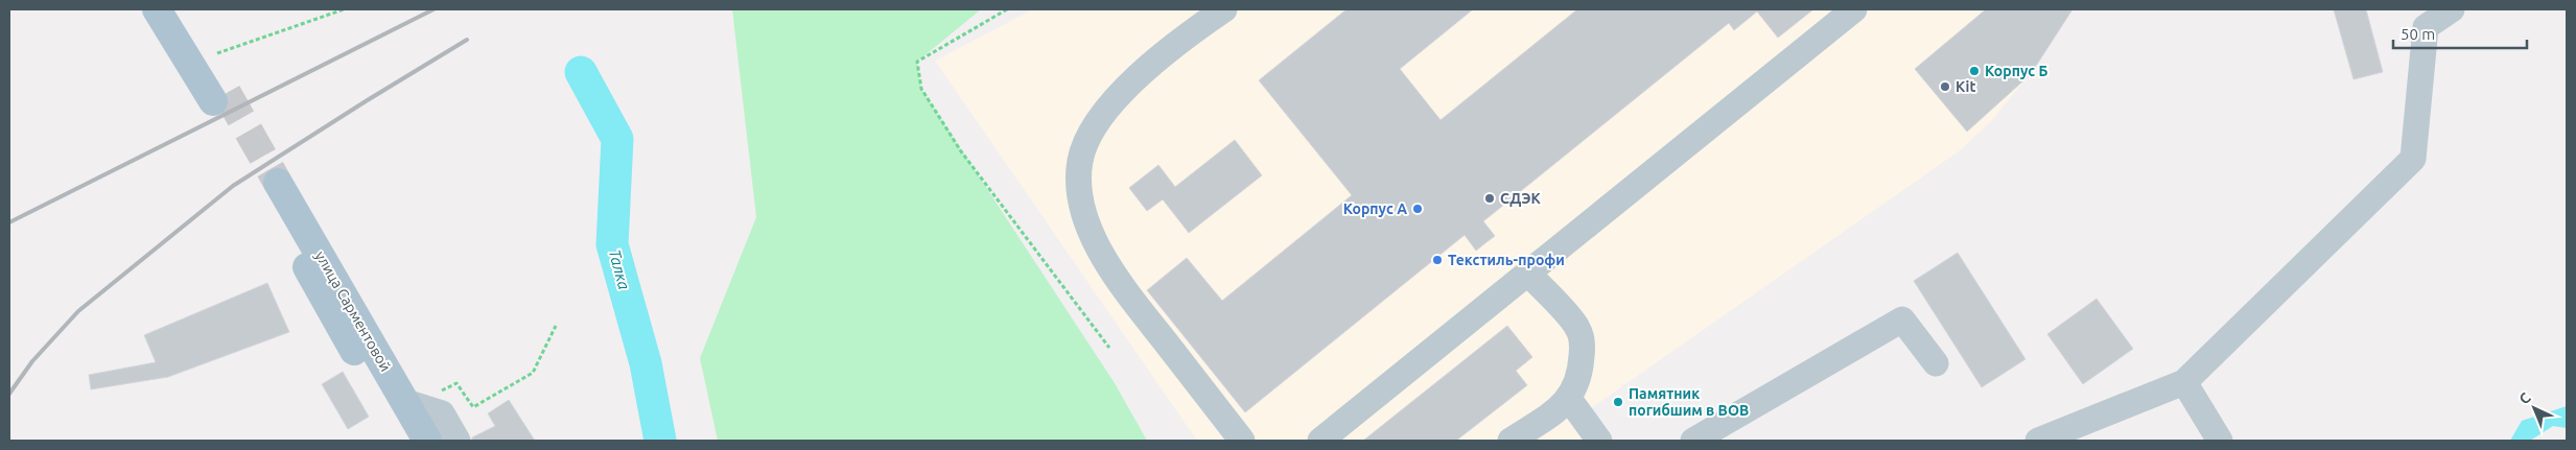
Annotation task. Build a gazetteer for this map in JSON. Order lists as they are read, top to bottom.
{
  "streets": {
    "main road": ["улица Сарментовой"]
  },
  "water": ["Талка"],
  "places": [
    "Корпус Б",
    "Kit",
    "СДЭК",
    "Корпус А",
    "Текстиль-профи",
    "Памятник погибшим в ВОВ"
  ],
  "scale_bar": "50 m",
  "north": "top left"
}
